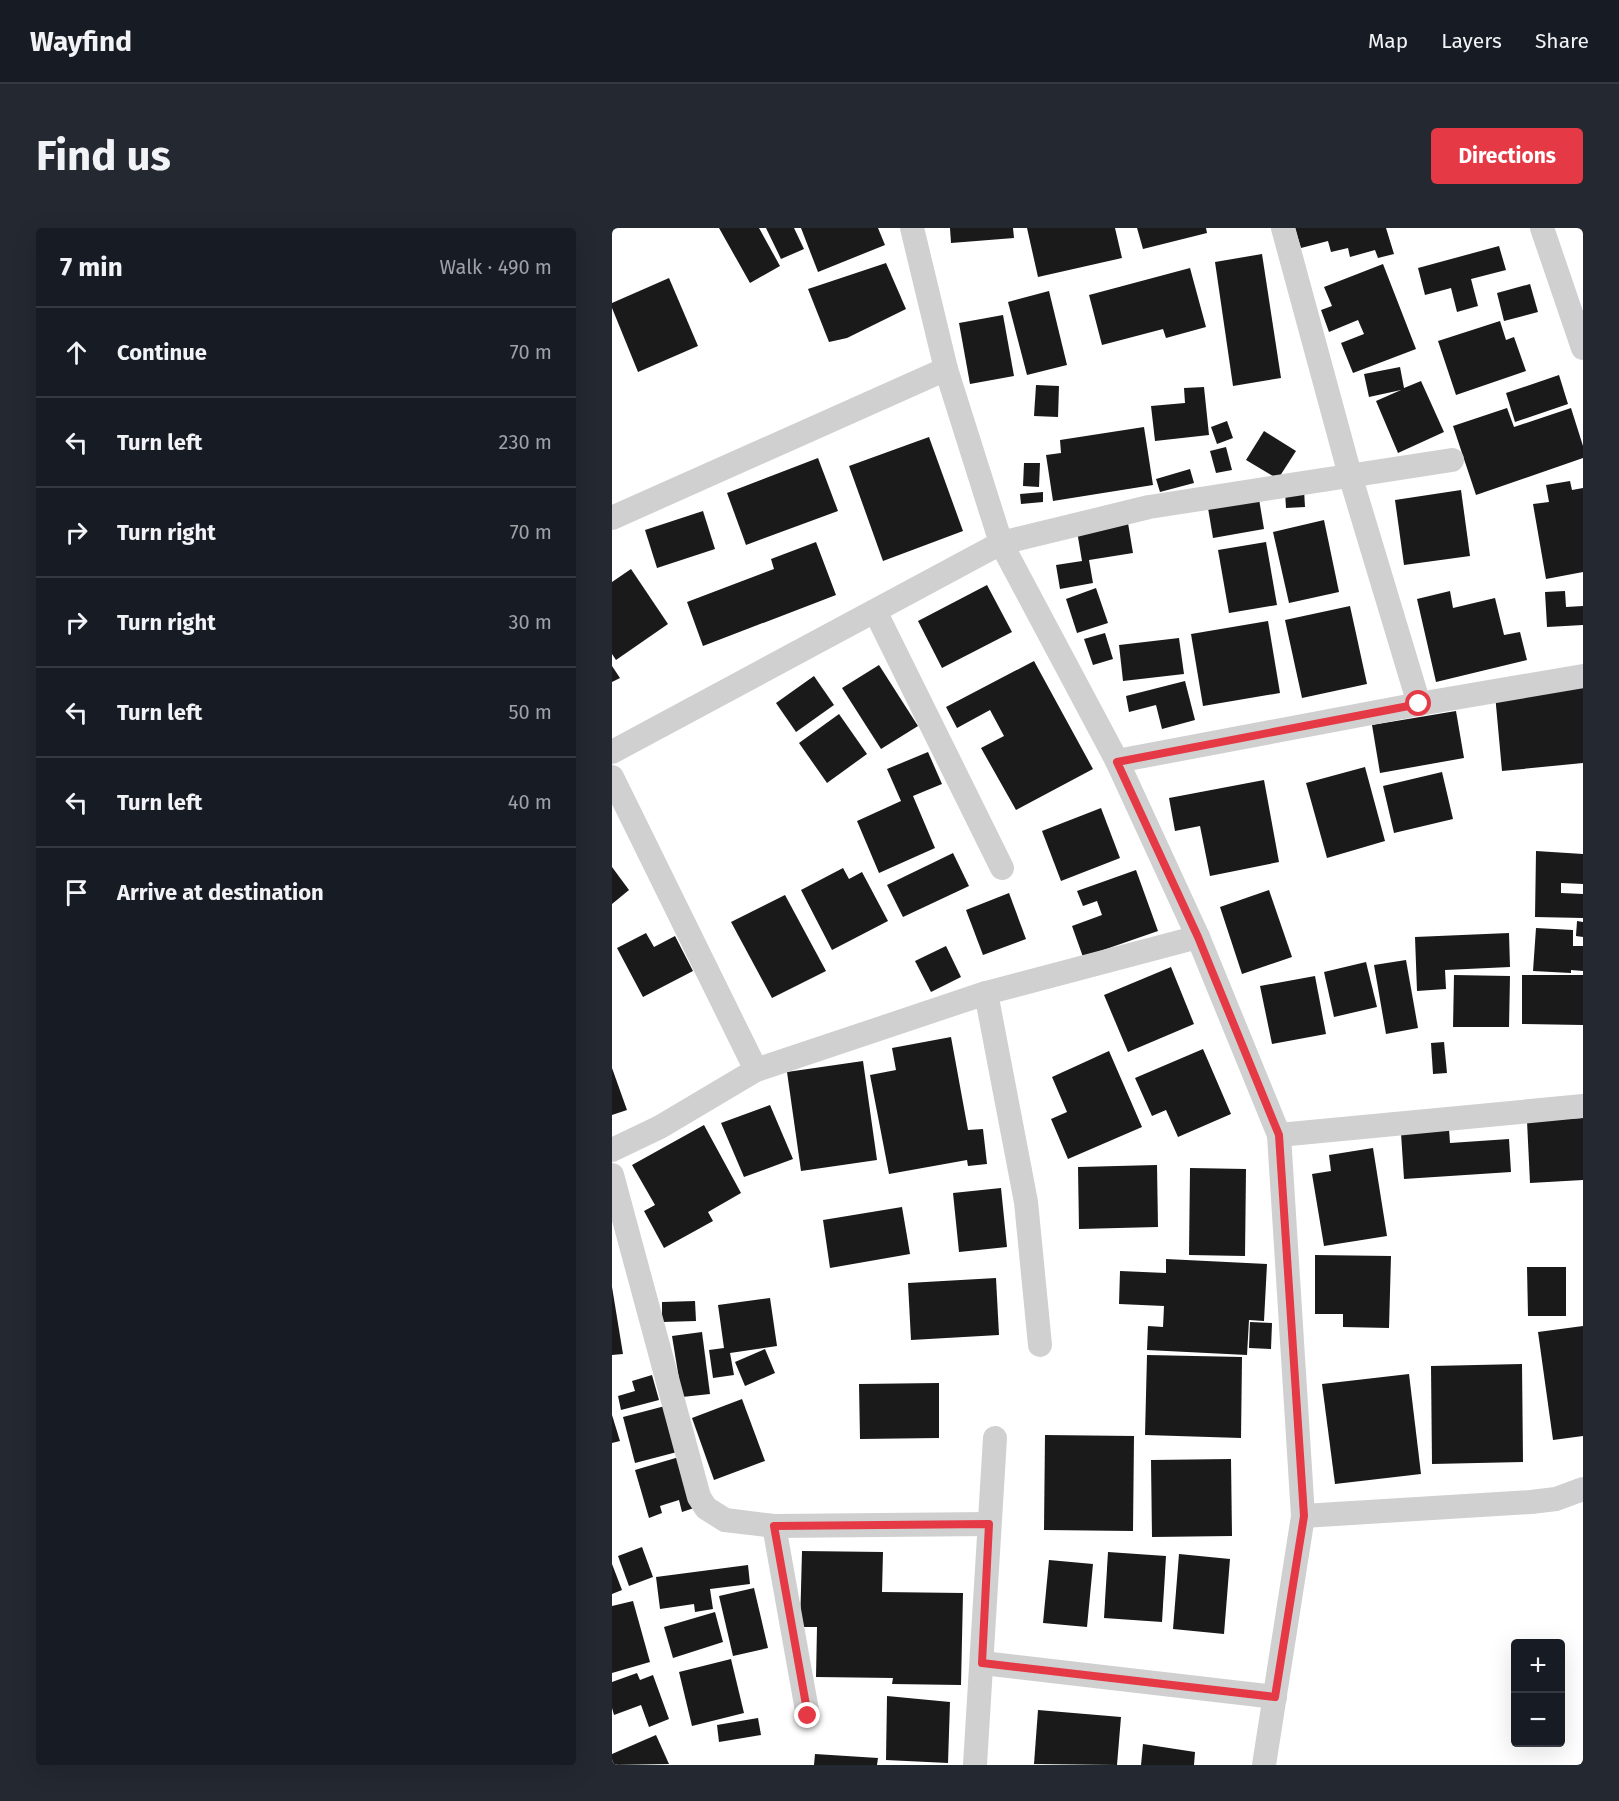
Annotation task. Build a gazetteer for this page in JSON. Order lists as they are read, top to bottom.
{
  "page": {
    "header": "Wayfind",
    "nav": ["Map", "Layers", "Share"],
    "buttons": "Directions",
    "title": "Find us",
    "heading": ["7 min", "Walk · 490 m"],
    "list": [
      ["Continue", "70 m"],
      ["Turn left", "230 m"],
      ["Turn right", "70 m"],
      ["Turn right", "30 m"],
      ["Turn left", "50 m"],
      ["Turn left", "40 m"],
      "Arrive at destination"
    ],
    "map_buttons": ["+", "−"]
  }
}
